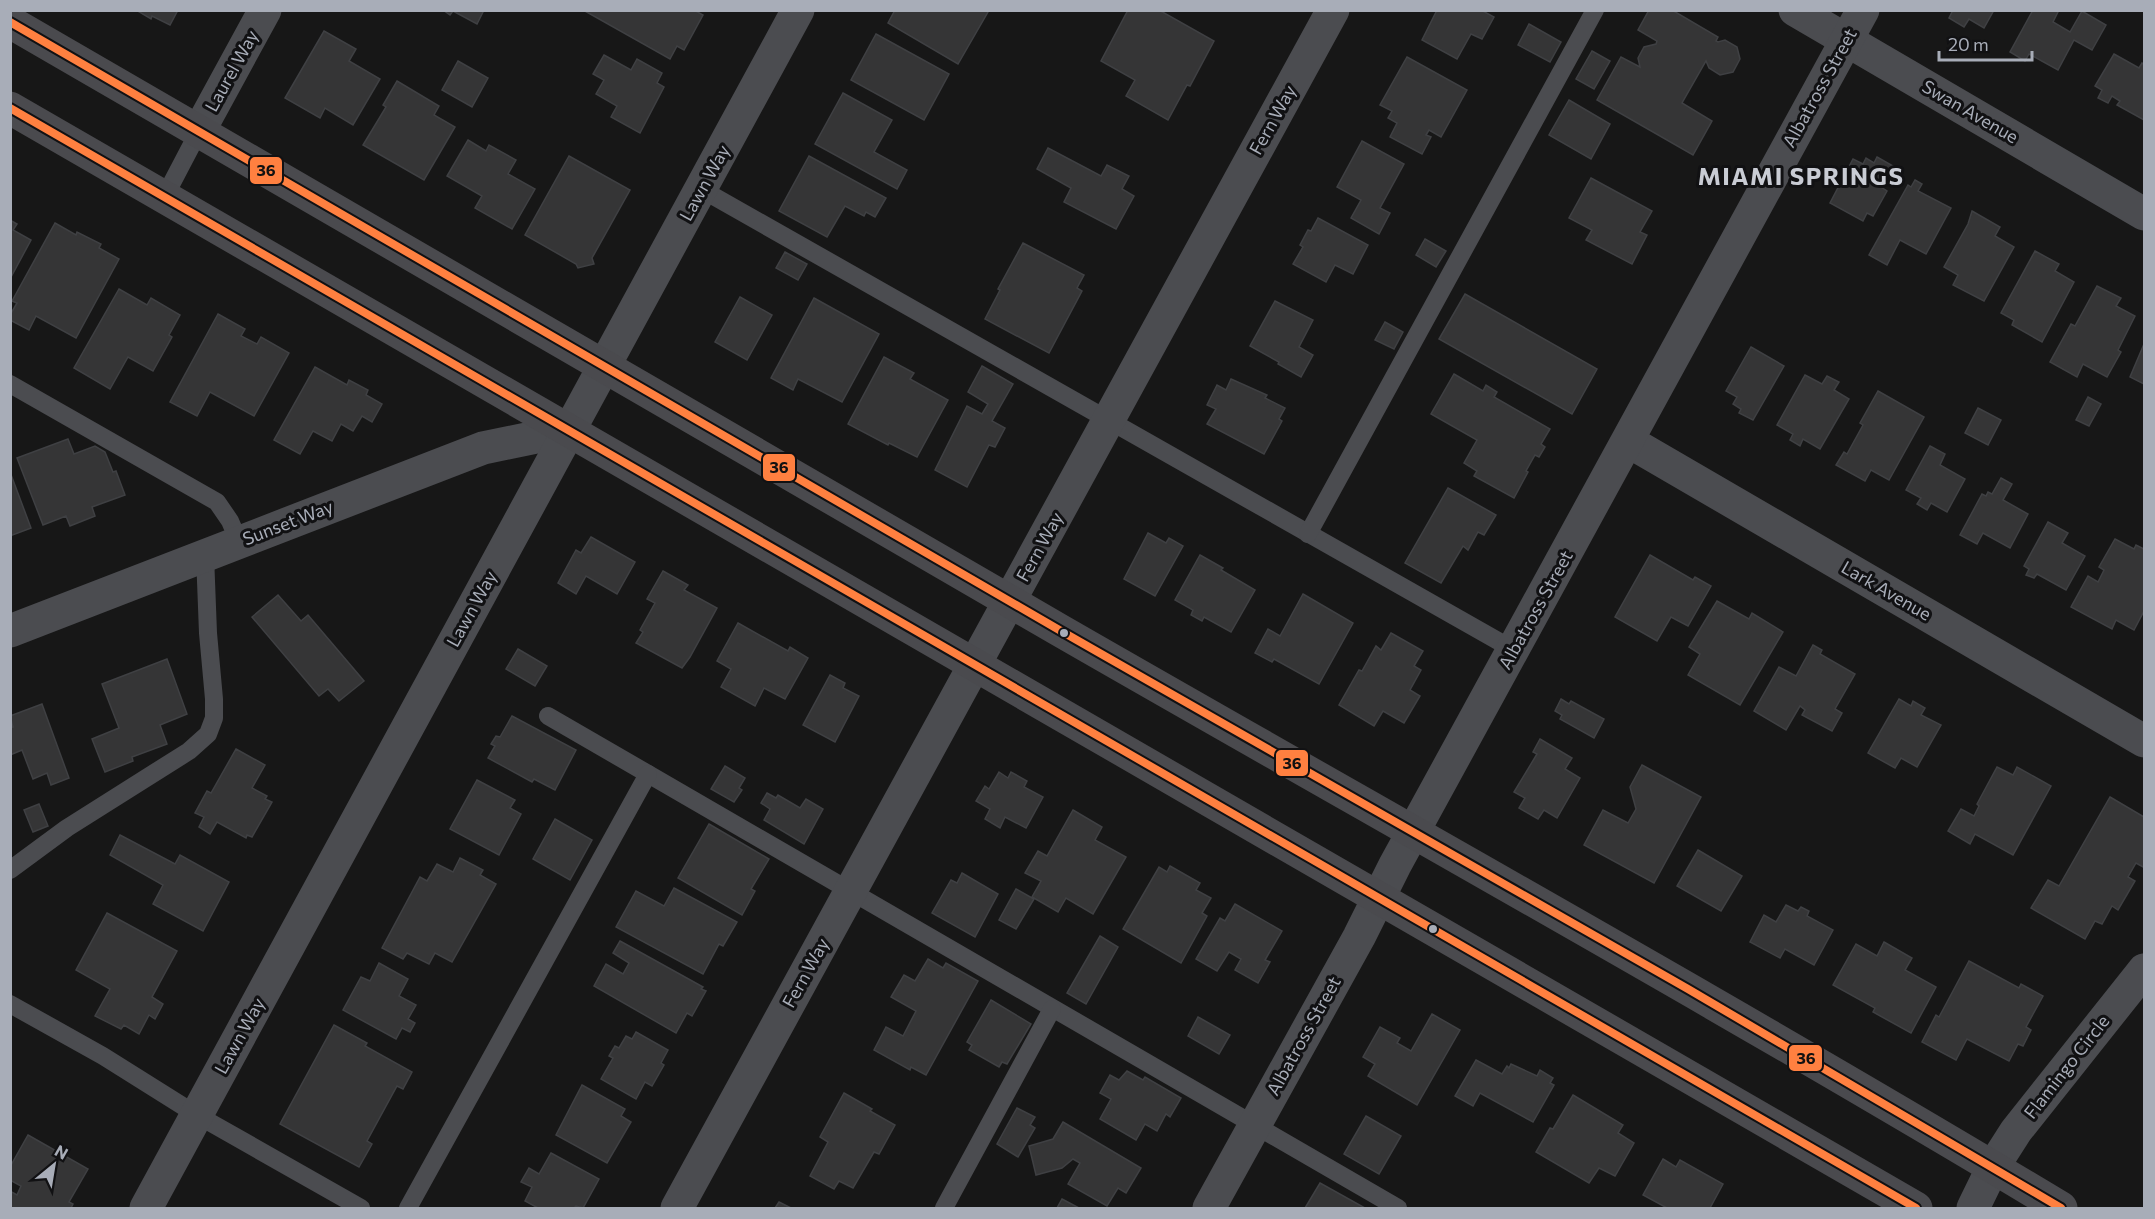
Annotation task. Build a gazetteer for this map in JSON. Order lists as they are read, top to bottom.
{
  "streets": {
    "street": [
      "Laurel Way",
      "Albatross Street",
      "Swan Avenue",
      "Fern Way",
      "Lawn Way",
      "Sunset Way",
      "Lark Avenue",
      "Flamingo Circle"
    ]
  },
  "crossings": [
    ["Albatross Street", "Swan Avenue"],
    ["Albatross Street", "Lark Avenue"],
    ["Lawn Way", "Sunset Way"]
  ],
  "districts": ["MIAMI SPRINGS"],
  "lines": ["transit line 36"],
  "scale_bar": "20 m",
  "north": "top right"
}
